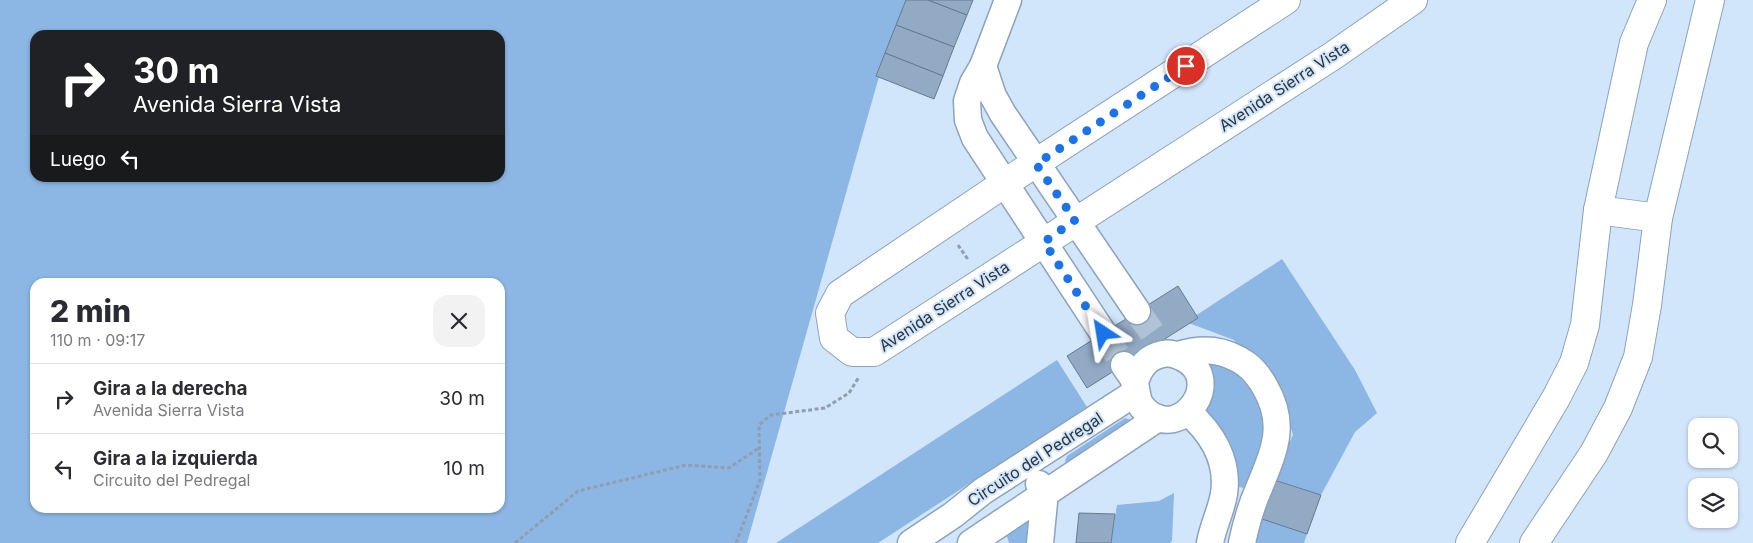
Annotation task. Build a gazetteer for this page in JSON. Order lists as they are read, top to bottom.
{
  "streets": {
    "main road": ["Avenida Sierra Vista"],
    "street": ["Circuito del Pedregal"]
  },
  "page": {
    "turn": ["30 m", "Avenida Sierra Vista"],
    "then": "Luego",
    "heading": ["2 min", "110 m · 09:17"],
    "list": [
      {
        "name": "Gira a la derecha",
        "note": "Avenida Sierra Vista",
        "value": "30 m"
      },
      {
        "name": "Gira a la izquierda",
        "note": "Circuito del Pedregal",
        "value": "10 m"
      }
    ]
  }
}
